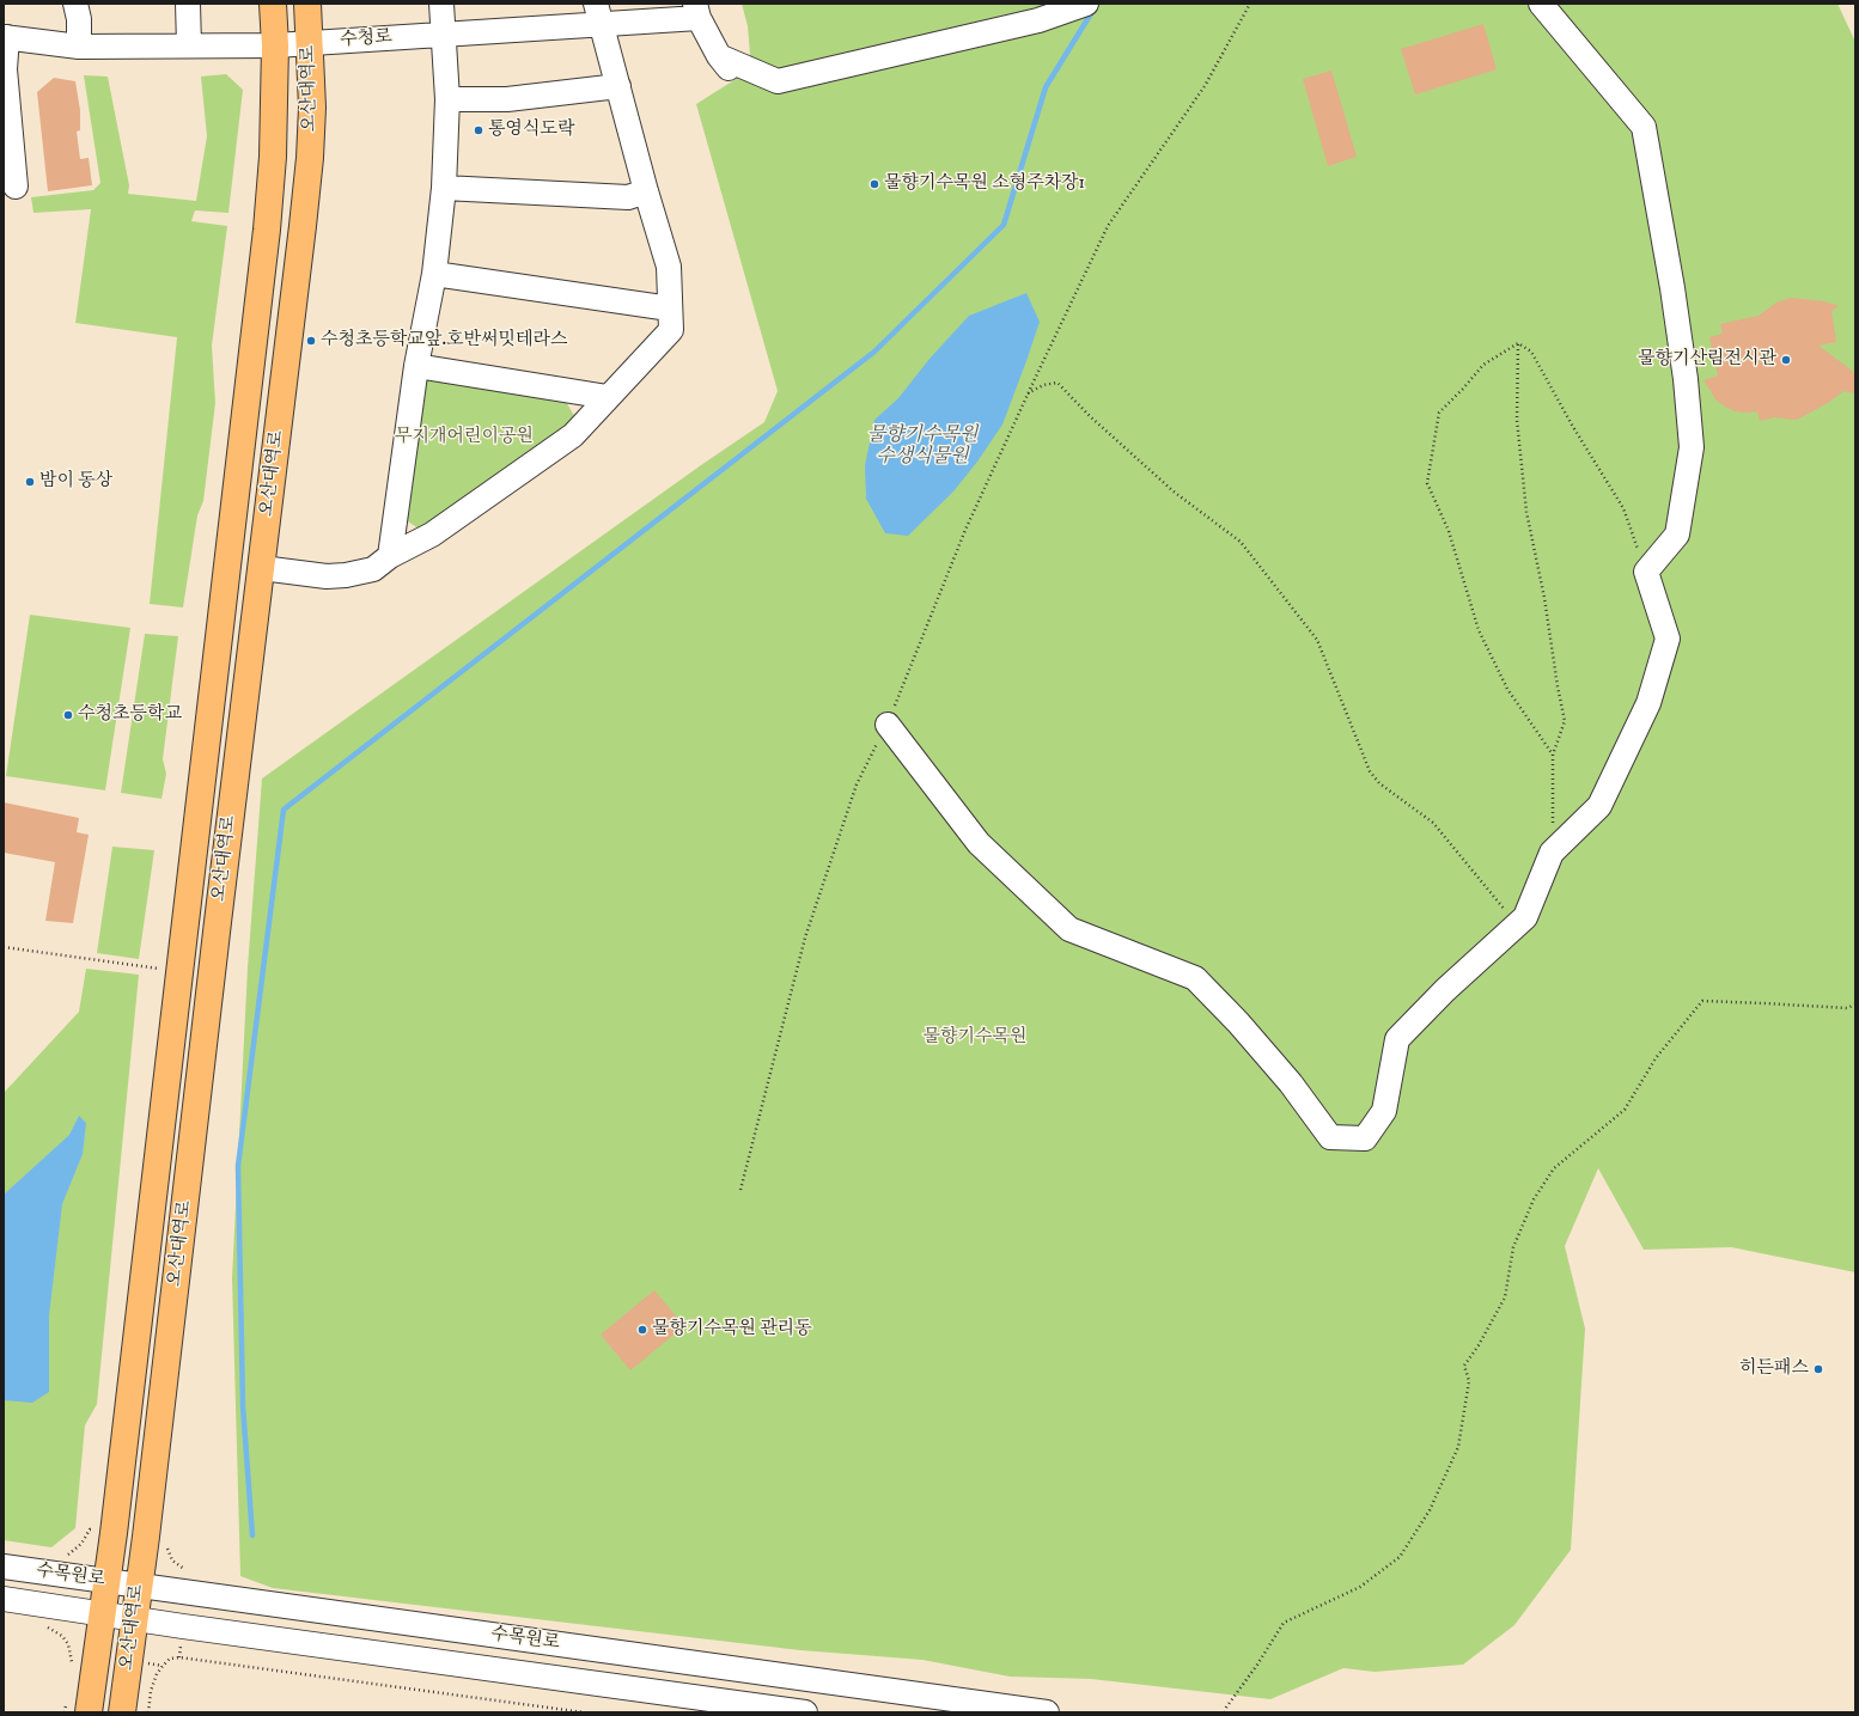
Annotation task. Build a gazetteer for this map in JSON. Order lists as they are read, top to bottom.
{
  "streets": {
    "main road": ["오산대역로"],
    "street": ["수청로", "수목원로"]
  },
  "crossings": [
    ["수청로", "오산대역로"],
    ["오산대역로", "수목원로"]
  ],
  "water": ["물향기수목원 수생식물원"],
  "parks": ["무지개어린이공원", "물향기수목원"],
  "places": [
    "통영식도락",
    "물향기수목원 소형주차장1",
    "수청초등학교앞.호반써밋테라스",
    "물향기산림전시관",
    "밤이 동상",
    "수청초등학교",
    "물향기수목원 관리동",
    "히든패스"
  ]
}
